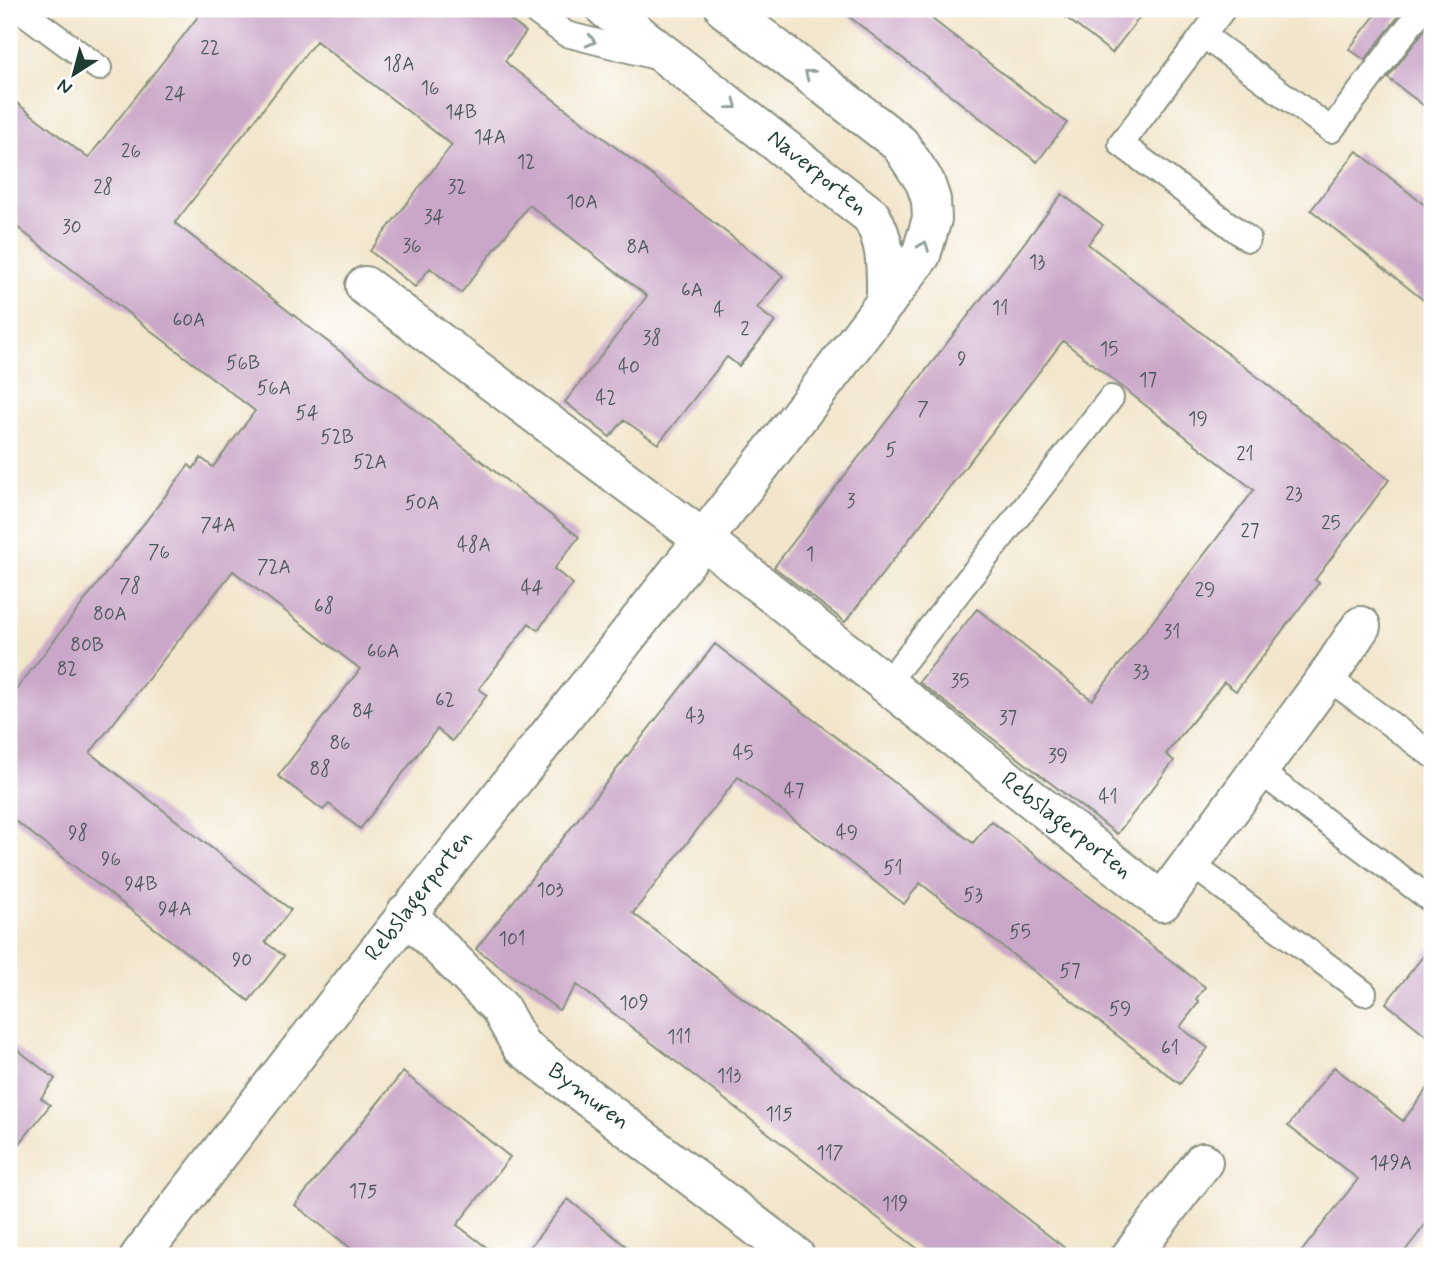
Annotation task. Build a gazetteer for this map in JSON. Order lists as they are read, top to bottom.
{
  "streets": {
    "street": ["Naverporten", "Rebslagerporten", "Bymuren"]
  },
  "crossings": [
    ["Naverporten", "Rebslagerporten"],
    ["Rebslagerporten", "Bymuren"]
  ],
  "one_way": ["Naverporten"],
  "house_numbers": [
    "22",
    "18A",
    "16",
    "24",
    "14B",
    "14A",
    "26",
    "12",
    "28",
    "32",
    "10A",
    "34",
    "30",
    "36",
    "8A",
    "13",
    "6A",
    "11",
    "4",
    "60A",
    "2",
    "38",
    "15",
    "9",
    "56B",
    "40",
    "17",
    "56A",
    "42",
    "7",
    "54",
    "19",
    "52B",
    "5",
    "21",
    "52A",
    "23",
    "3",
    "50A",
    "25",
    "74A",
    "27",
    "48A",
    "76",
    "1",
    "72A",
    "78",
    "44",
    "29",
    "68",
    "80A",
    "31",
    "80B",
    "66A",
    "82",
    "33",
    "35",
    "62",
    "84",
    "43",
    "37",
    "86",
    "45",
    "39",
    "88",
    "47",
    "41",
    "98",
    "49",
    "96",
    "51",
    "94B",
    "103",
    "53",
    "94A",
    "55",
    "101",
    "90",
    "57",
    "109",
    "59",
    "111",
    "61",
    "113",
    "115",
    "117",
    "149A",
    "175",
    "119"
  ],
  "north": "bottom left"
}
